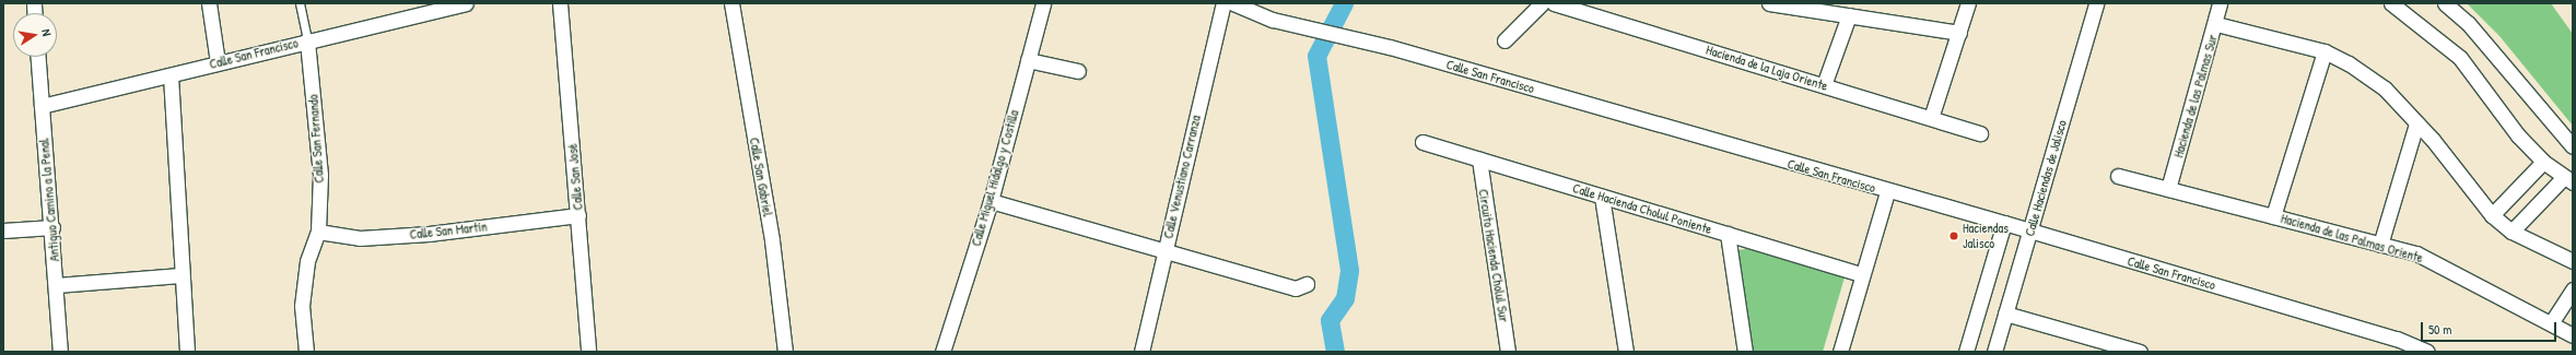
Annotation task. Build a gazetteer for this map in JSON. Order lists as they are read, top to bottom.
{
  "streets": {
    "street": [
      "Calle San Francisco",
      "Hacienda de la Laja Oriente",
      "Hacienda de las Palmas Sur",
      "Calle San Fernando",
      "Calle San José",
      "Calle San Gabriel",
      "Calle Venustiano Carranza",
      "Calle Miguel Hidalgo y Costilla",
      "Calle Haciendas de Jalisco",
      "Antiguo Camino a la Penal",
      "Calle Hacienda Cholul Poniente",
      "Calle San Martín",
      "Hacienda de las Palmas Oriente",
      "Circuito Hacienda Cholul Sur"
    ]
  },
  "crossings": [
    ["Calle San Francisco", "Calle San Fernando"],
    ["Calle San Francisco", "Calle Haciendas de Jalisco"],
    ["Calle San Francisco", "Antiguo Camino a la Penal"],
    ["Hacienda de las Palmas Sur", "Hacienda de las Palmas Oriente"],
    ["Calle San Fernando", "Calle San Martín"],
    ["Calle San José", "Calle San Martín"],
    ["Calle Hacienda Cholul Poniente", "Circuito Hacienda Cholul Sur"]
  ],
  "places": ["Haciendas Jalisco"],
  "scale_bar": "50 m",
  "north": "right"
}
